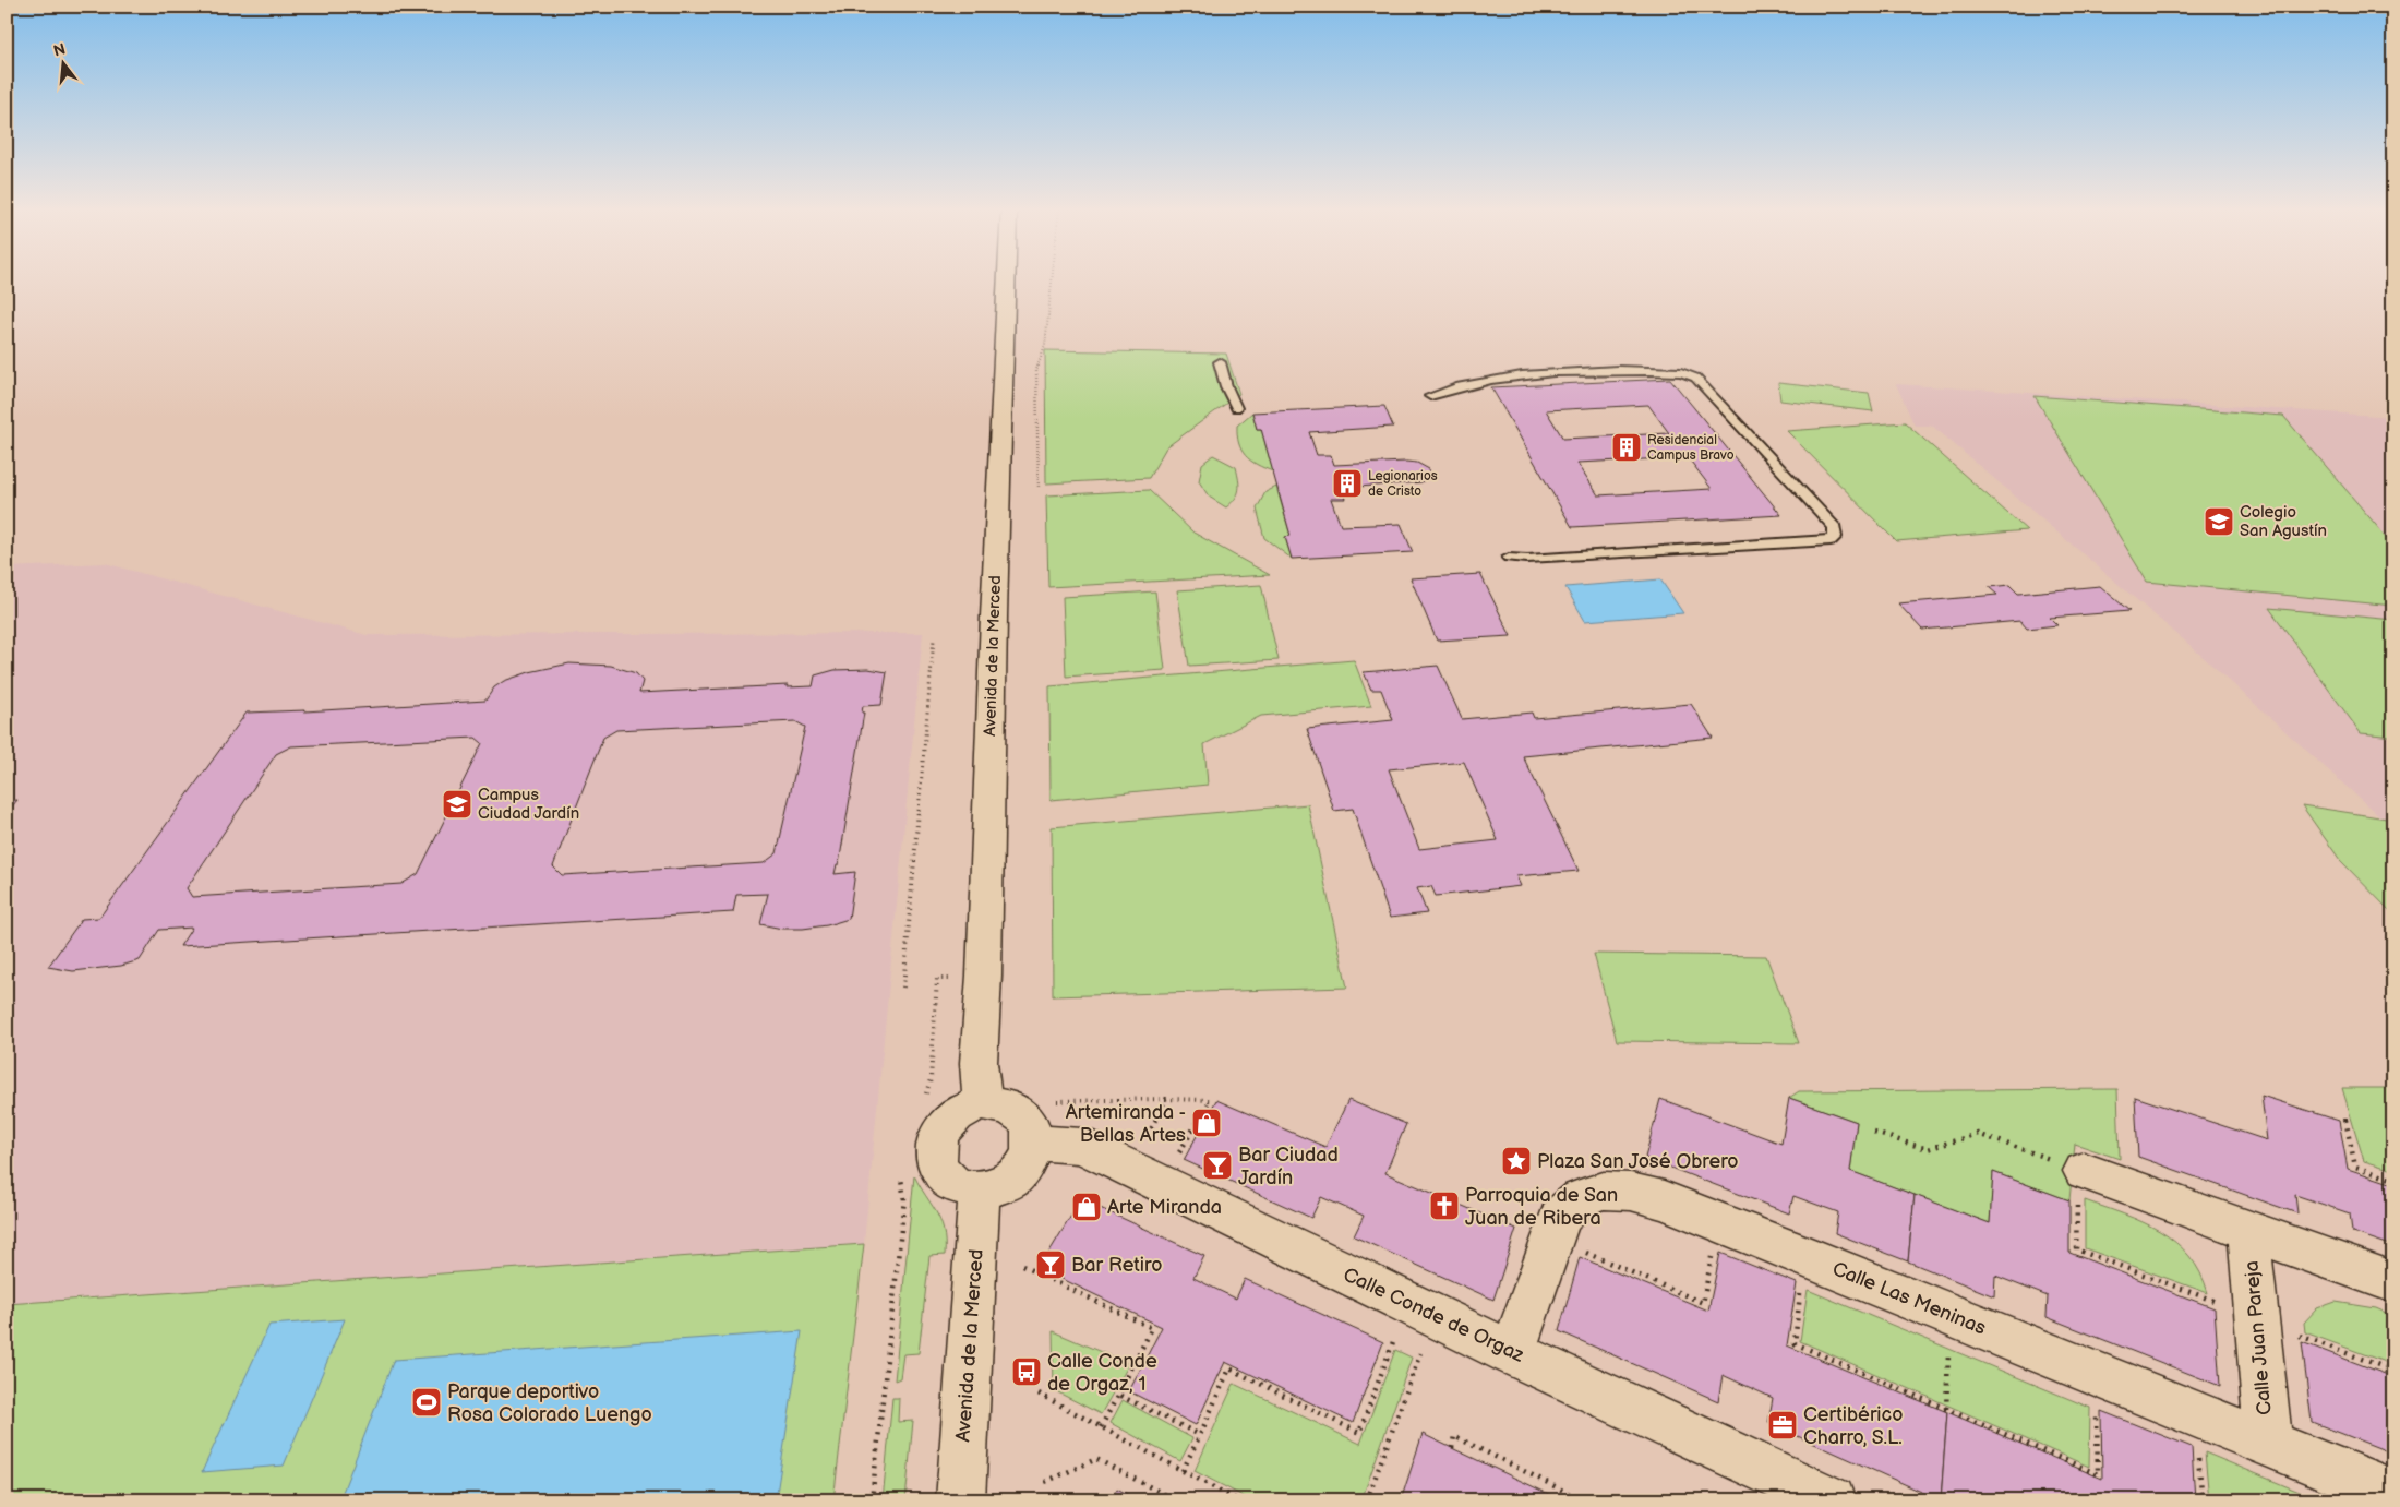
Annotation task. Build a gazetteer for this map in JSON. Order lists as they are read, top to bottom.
{
  "streets": {
    "main road": [
      "Avenida de la Merced",
      "Calle Las Meninas",
      "Calle Conde de Orgaz",
      "Calle Juan Pareja"
    ]
  },
  "crossings": [
    ["Avenida de la Merced", "Calle Conde de Orgaz"],
    ["Calle Las Meninas", "Calle Conde de Orgaz"],
    ["Calle Las Meninas", "Calle Juan Pareja"]
  ],
  "places": {
    "building": ["Residencial Campus Bravo", "Legionarios de Cristo"],
    "school or university": ["Colegio San Agustín", "Campus Ciudad Jardín"],
    "shop": ["Artemiranda - Bellas Artes", "Arte Miranda"],
    "place": ["Plaza San José Obrero"],
    "bar": ["Bar Ciudad Jardín", "Bar Retiro"],
    "church": ["Parroquia de San Juan de Ribera"],
    "bus stop": ["Calle Conde de Orgaz, 1"],
    "sports": ["Parque deportivo Rosa Colorado Luengo"],
    "office": ["Certibérico Charro, S.L."]
  },
  "north": "top"
}
